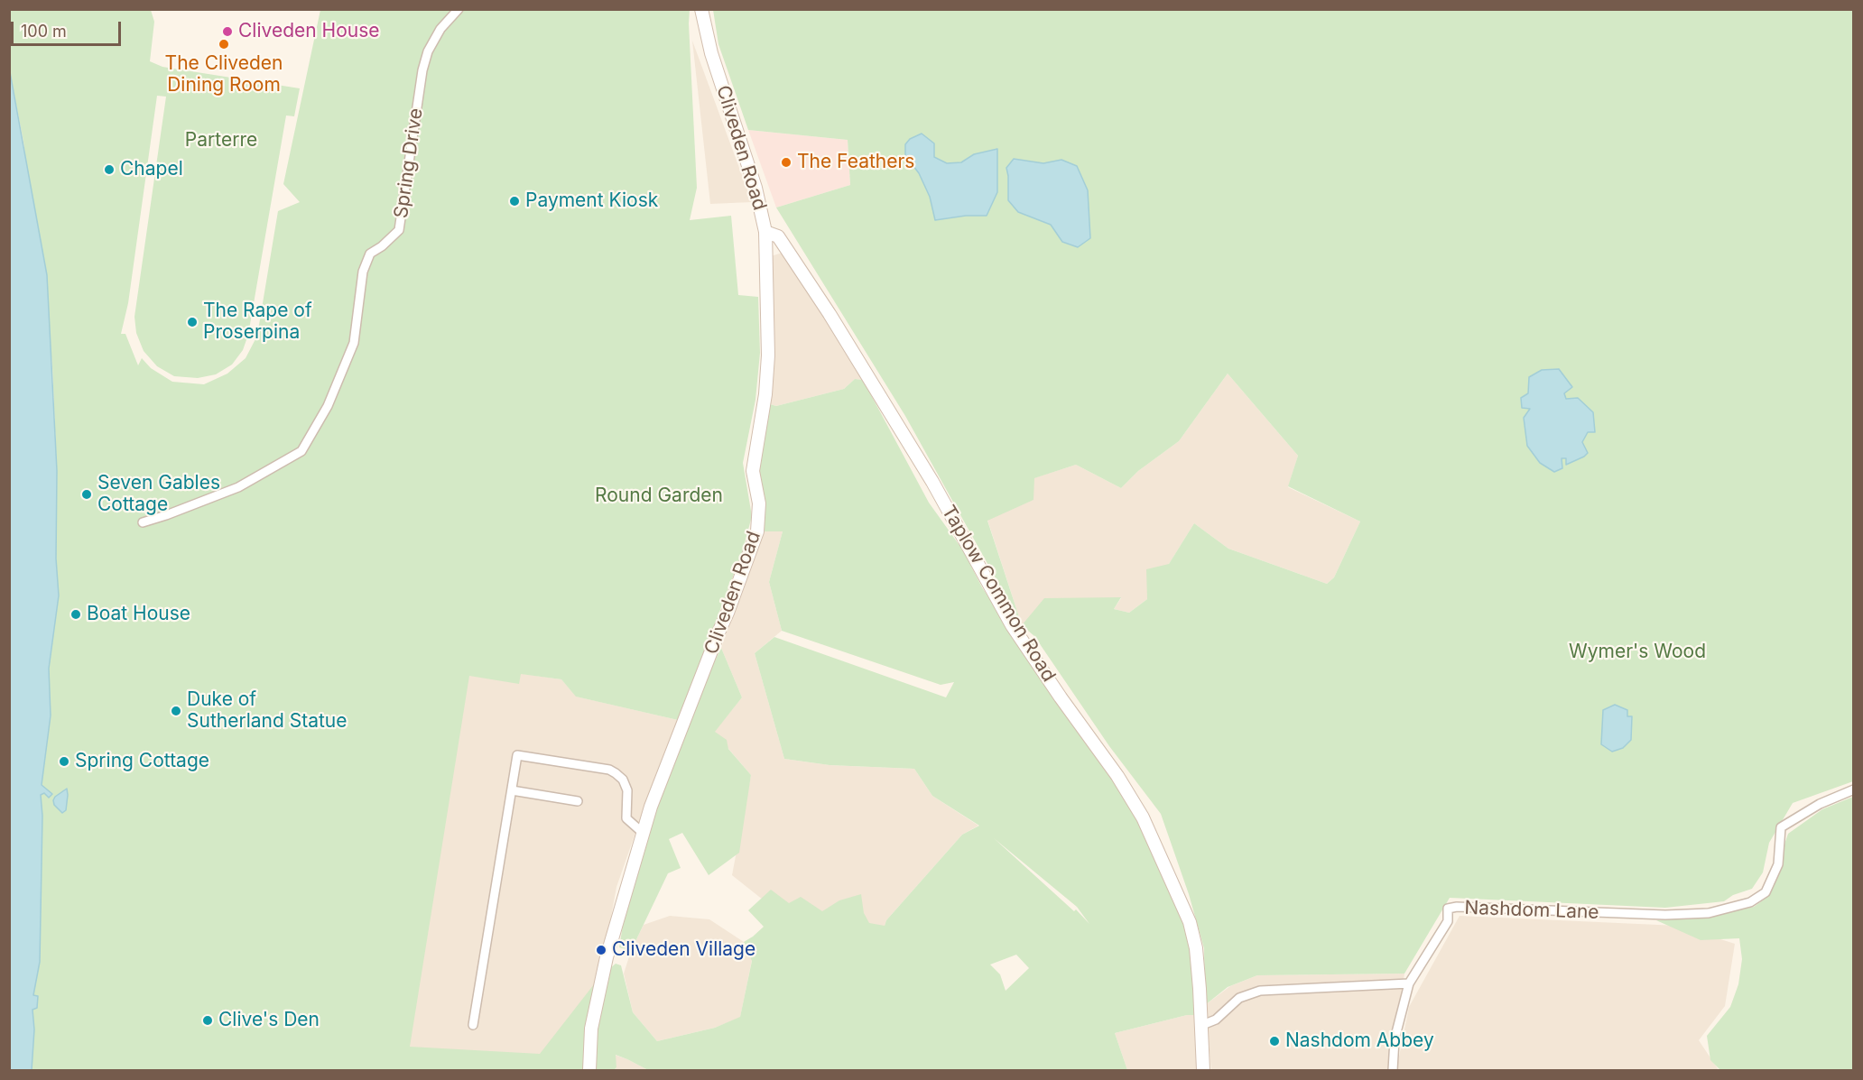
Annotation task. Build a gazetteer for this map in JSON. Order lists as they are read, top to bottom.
{
  "streets": {
    "street": [
      "Cliveden Road",
      "Spring Drive",
      "Taplow Common Road",
      "Nashdom Lane"
    ]
  },
  "crossings": [
    ["Cliveden Road", "Taplow Common Road"]
  ],
  "parks": ["Parterre", "Round Garden", "Wymer's Wood"],
  "places": [
    "Cliveden House",
    "The Cliveden Dining Room",
    "The Feathers",
    "Chapel",
    "Payment Kiosk",
    "The Rape of Proserpina",
    "Seven Gables Cottage",
    "Boat House",
    "Duke of Sutherland Statue",
    "Spring Cottage",
    "Cliveden Village",
    "Clive's Den",
    "Nashdom Abbey"
  ],
  "scale_bar": "100 m"
}
